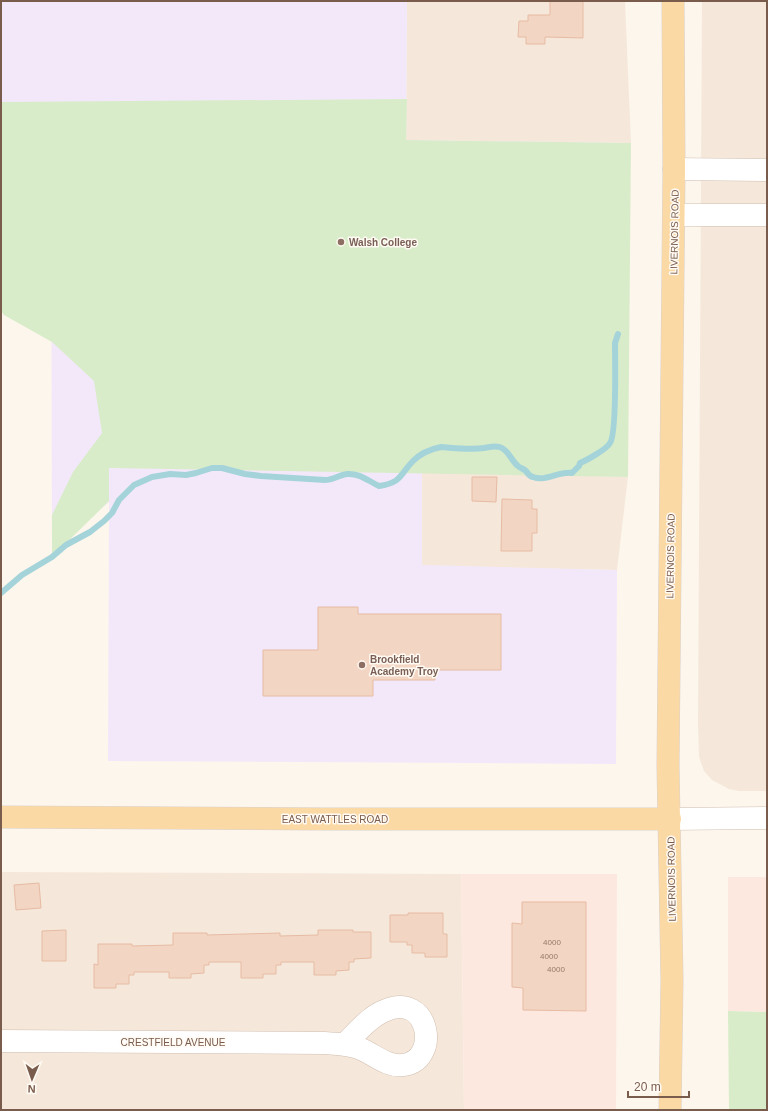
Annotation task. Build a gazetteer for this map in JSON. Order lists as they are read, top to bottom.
{
  "streets": {
    "main road": ["LIVERNOIS ROAD", "EAST WATTLES ROAD"],
    "street": ["CRESTFIELD AVENUE"]
  },
  "crossings": [
    ["LIVERNOIS ROAD", "EAST WATTLES ROAD"]
  ],
  "places": ["Walsh College", "Brookfield Academy Troy"],
  "house_numbers": ["4000", "4000", "4000"],
  "scale_bar": "20 m",
  "north": "bottom"
}
